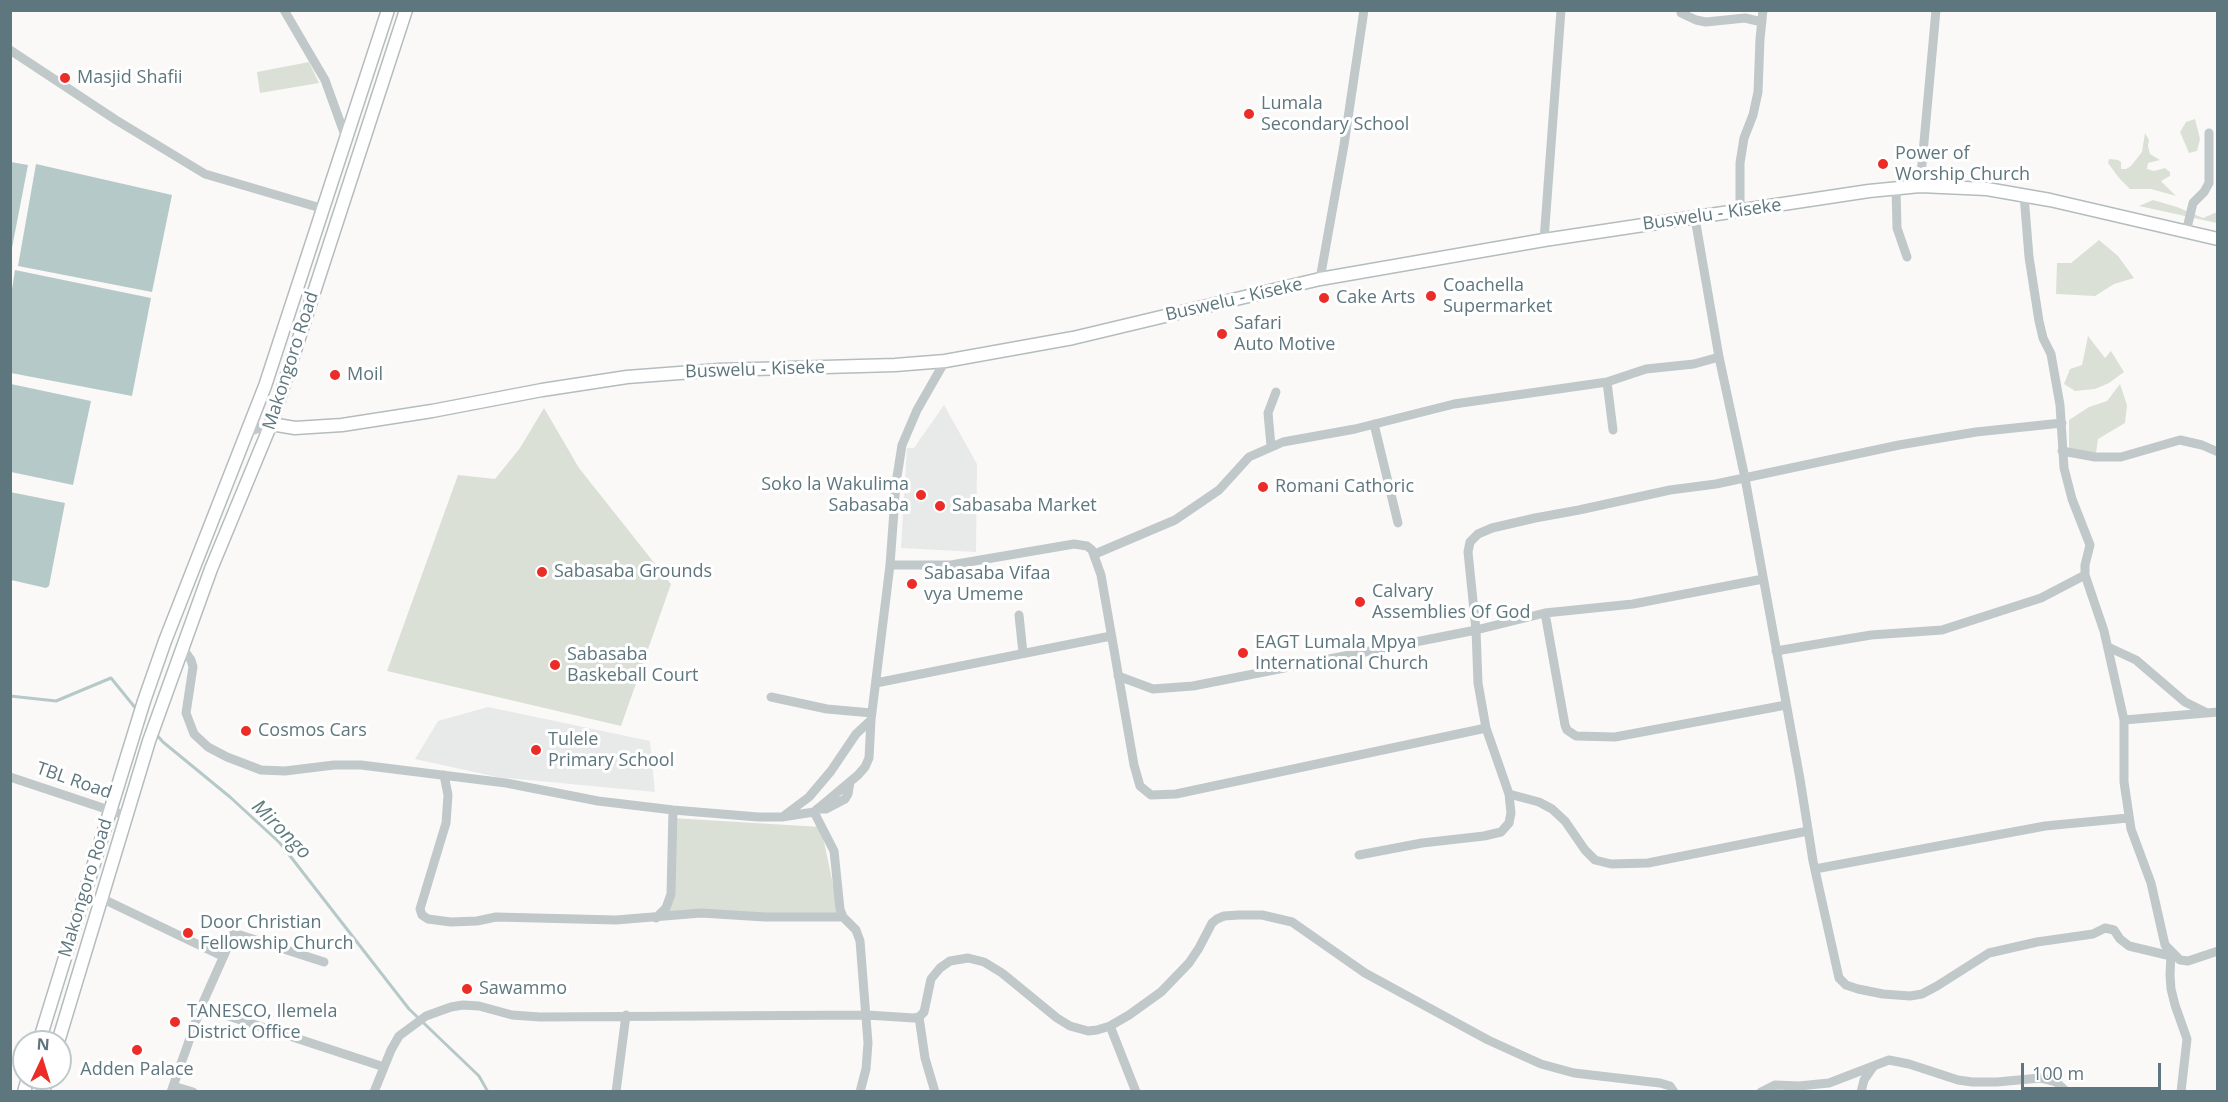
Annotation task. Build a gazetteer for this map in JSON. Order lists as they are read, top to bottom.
{
  "streets": {
    "main road": ["Buswelu - Kiseke", "Makongoro Road"],
    "street": ["TBL Road"]
  },
  "crossings": [
    ["Buswelu - Kiseke", "Makongoro Road"],
    ["Makongoro Road", "TBL Road"]
  ],
  "water": ["Mirongo"],
  "places": [
    "Masjid Shafii",
    "Lumala Secondary School",
    "Power of Worship Church",
    "Coachella Supermarket",
    "Cake Arts",
    "Safari Auto Motive",
    "Moil",
    "Romani Cathoric",
    "Soko la Wakulima Sabasaba",
    "Sabasaba Market",
    "Sabasaba Grounds",
    "Sabasaba Vifaa vya Umeme",
    "Calvary Assemblies Of God",
    "EAGT Lumala Mpya International Church",
    "Sabasaba Baskeball Court",
    "Cosmos Cars",
    "Tulele Primary School",
    "Door Christian Fellowship Church",
    "Sawammo",
    "TANESCO, Ilemela District Office",
    "Adden Palace"
  ],
  "scale_bar": "100 m",
  "north": "top"
}
